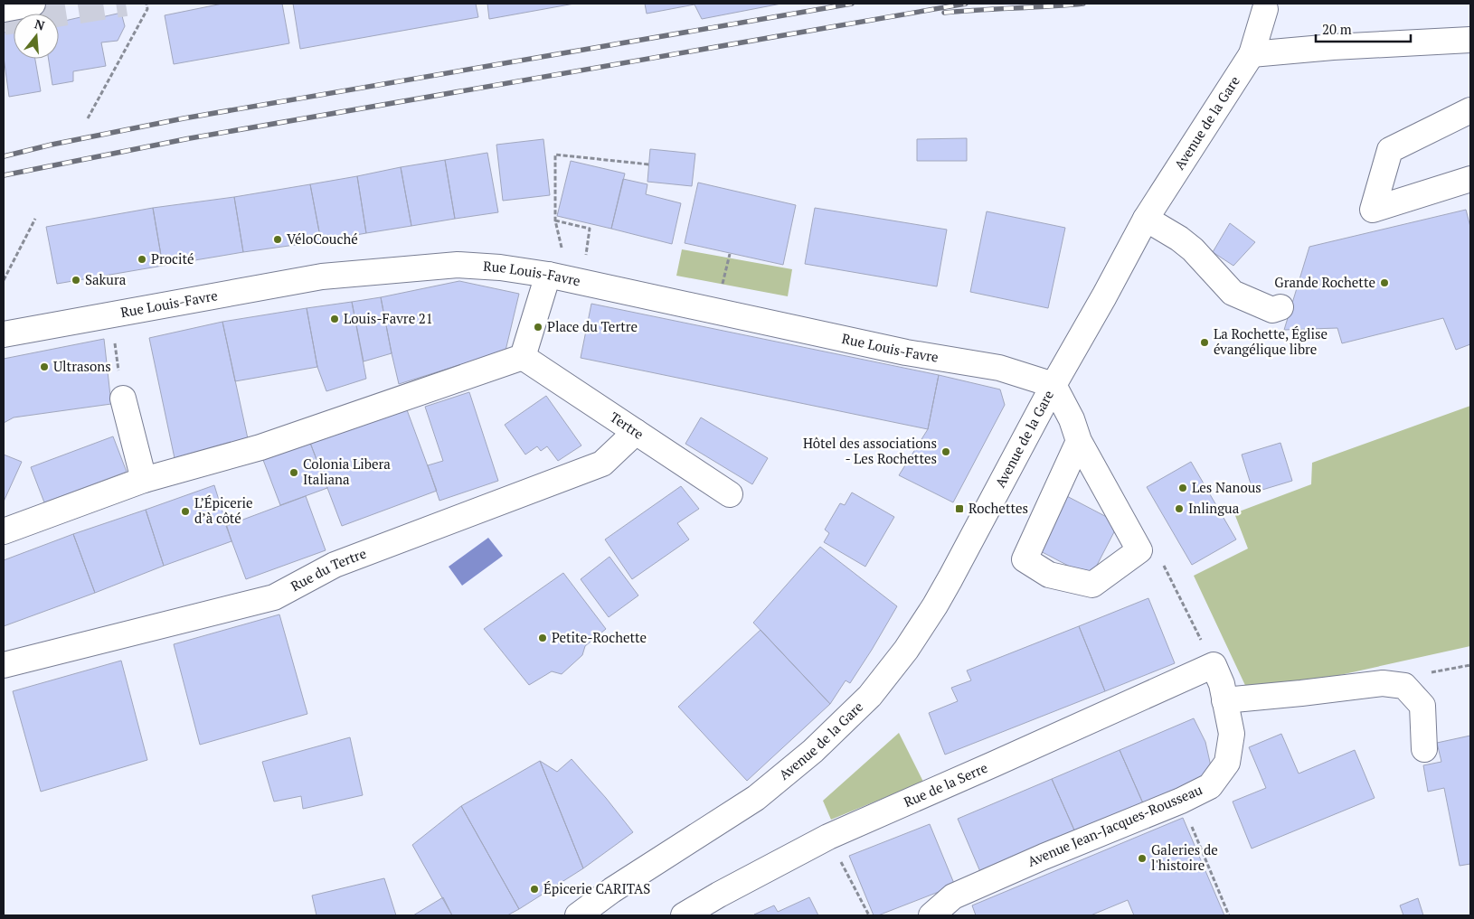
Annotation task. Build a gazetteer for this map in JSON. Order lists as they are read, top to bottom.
{
  "streets": {
    "street": [
      "Avenue de la Gare",
      "Rue Louis-Favre",
      "Tertre",
      "Rue du Tertre",
      "Rue de la Serre",
      "Avenue Jean-Jacques-Rousseau"
    ]
  },
  "crossings": [
    ["Avenue de la Gare", "Rue Louis-Favre"],
    ["Tertre", "Rue du Tertre"],
    ["Rue de la Serre", "Avenue Jean-Jacques-Rousseau"]
  ],
  "places": {
    "other": [
      "VéloCouché",
      "Procité",
      "Sakura",
      "Grande Rochette",
      "Louis-Favre 21",
      "Place du Tertre",
      "La Rochette, Église évangélique libre",
      "Ultrasons",
      "Hôtel des associations - Les Rochettes",
      "Colonia Libera Italiana",
      "Les Nanous",
      "Inlingua",
      "L’Épicerie d’à côté",
      "Petite-Rochette",
      "Galeries de l'histoire",
      "Épicerie CARITAS"
    ],
    "transit": ["Rochettes"]
  },
  "scale_bar": "20 m",
  "north": "top"
}
